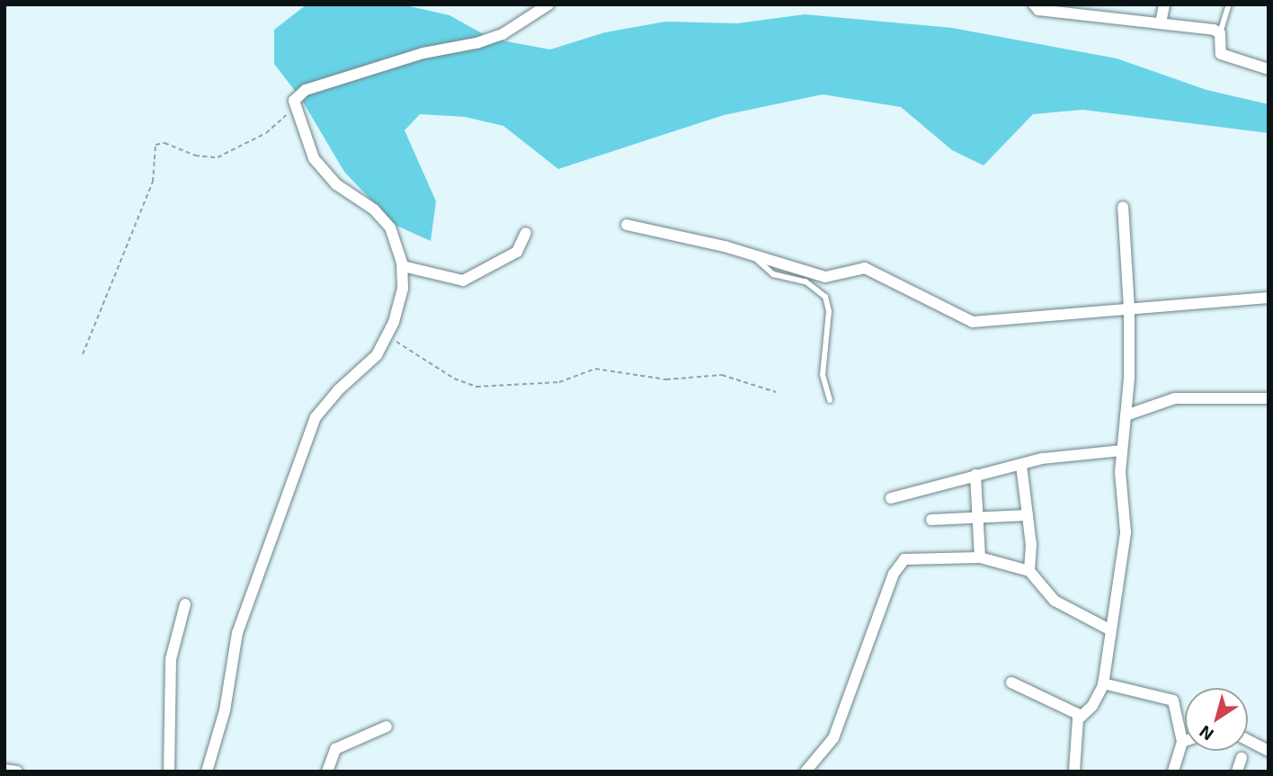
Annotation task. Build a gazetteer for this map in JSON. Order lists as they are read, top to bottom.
{
  "north": "bottom left"
}
